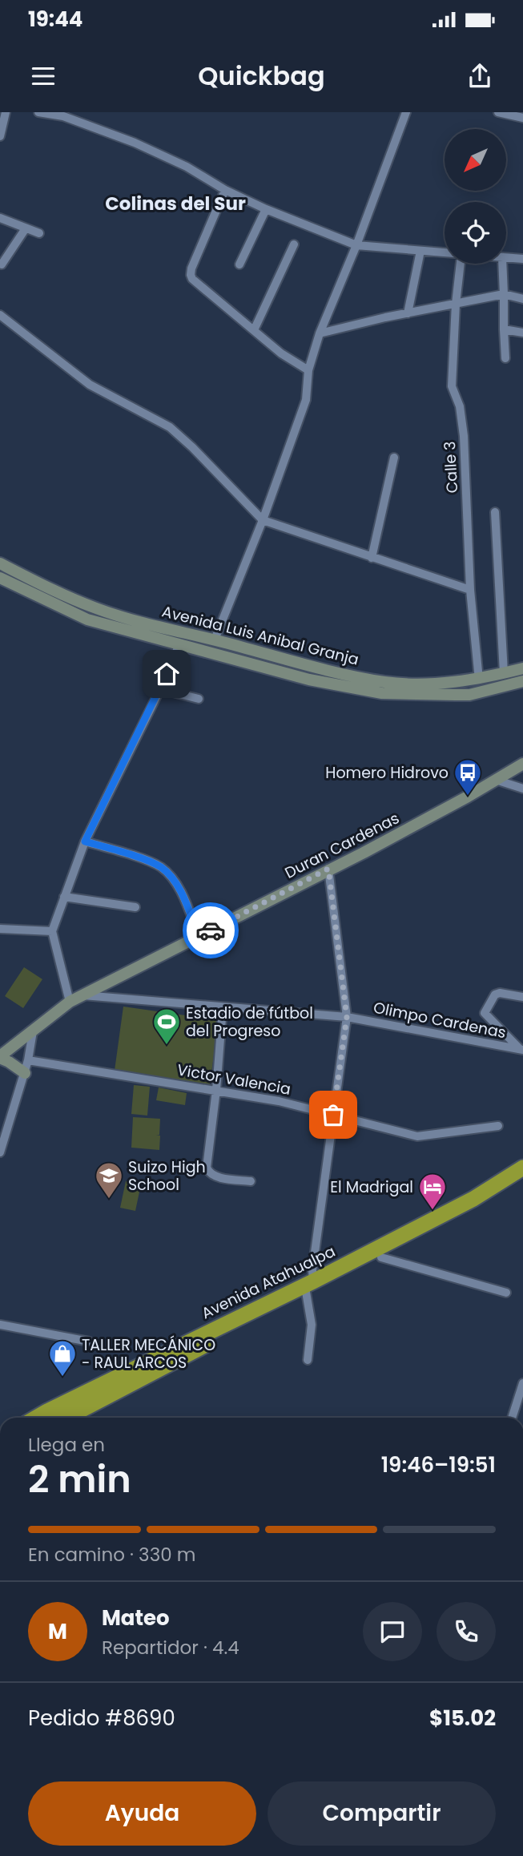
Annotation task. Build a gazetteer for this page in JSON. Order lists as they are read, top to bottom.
{
  "streets": {
    "highway": ["Avenida Atahualpa"],
    "main road": ["Avenida Luis Anibal Granja", "Duran Cardenas"],
    "street": ["Calle 3", "Olimpo Cardenas", "Victor Valencia"]
  },
  "crossings": [
    ["Calle 3", "Avenida Luis Anibal Granja"],
    ["Duran Cardenas", "Olimpo Cardenas"]
  ],
  "districts": ["Colinas del Sur"],
  "places": {
    "bus stop": ["Homero Hidrovo"],
    "sports": ["Estadio de fútbol del Progreso"],
    "school or university": ["Suizo High School"],
    "hotel": ["El Madrigal"],
    "shop": ["TALLER MECÁNICO - RAUL ARCOS"]
  },
  "north": "bottom left",
  "page": {
    "status": "19:44",
    "header": "Quickbag",
    "heading": ["2 min", "Llega en", "19:46–19:51"],
    "panel": [
      "Mateo",
      "Repartidor · 4.4",
      "Pedido #8690",
      "$15.02"
    ],
    "bar": "En camino · 330 m",
    "round": "M",
    "buttons": ["Ayuda", "Compartir"]
  }
}
